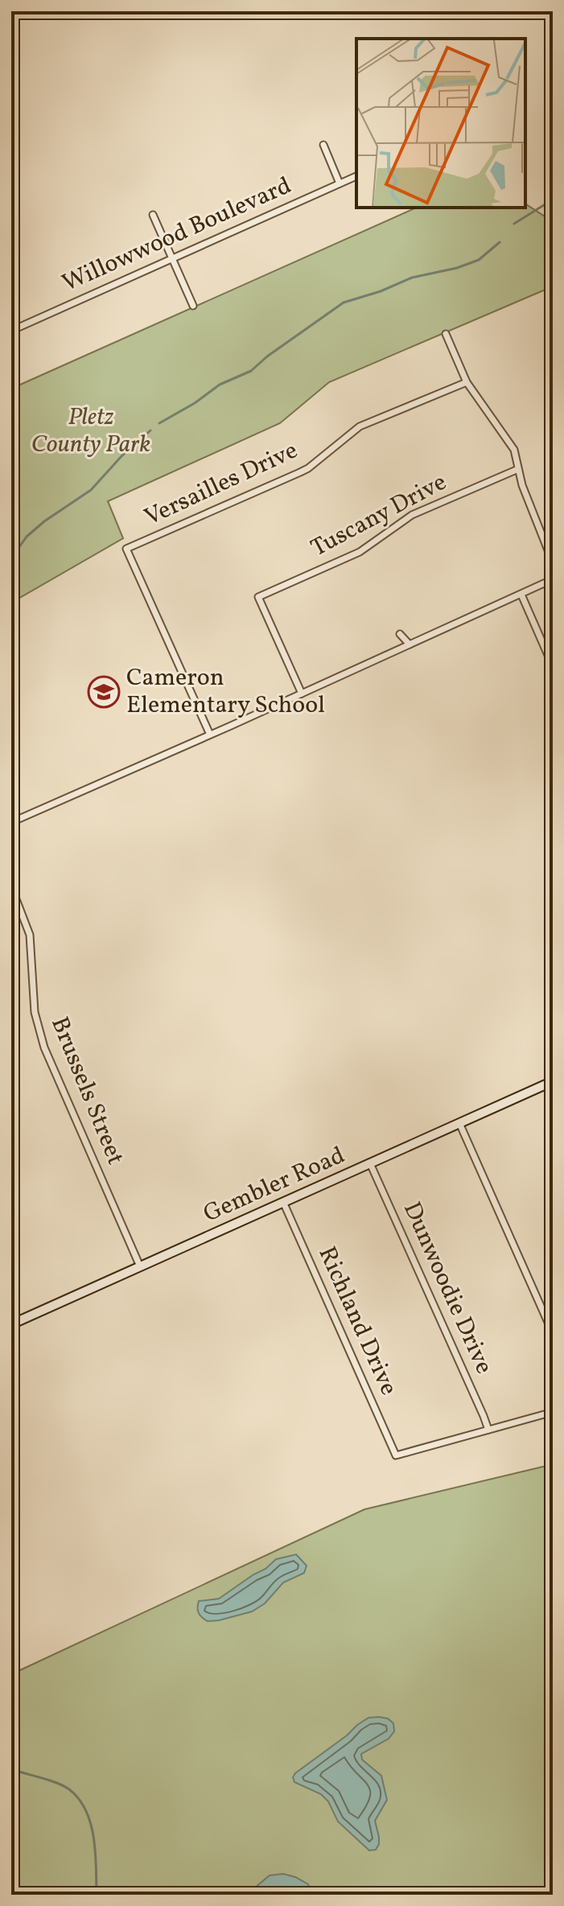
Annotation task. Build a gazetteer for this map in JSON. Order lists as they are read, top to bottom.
{
  "streets": {
    "main road": ["Gembler Road"],
    "street": [
      "Willowwood Boulevard",
      "Versailles Drive",
      "Tuscany Drive",
      "Brussels Street",
      "Dunwoodie Drive",
      "Richland Drive"
    ]
  },
  "crossings": [
    ["Brussels Street", "Gembler Road"],
    ["Gembler Road", "Dunwoodie Drive"],
    ["Gembler Road", "Richland Drive"],
    ["Dunwoodie Drive", "Richland Drive"]
  ],
  "parks": ["Pletz County Park"],
  "places": {
    "school or university": ["Cameron Elementary School"]
  }
}
